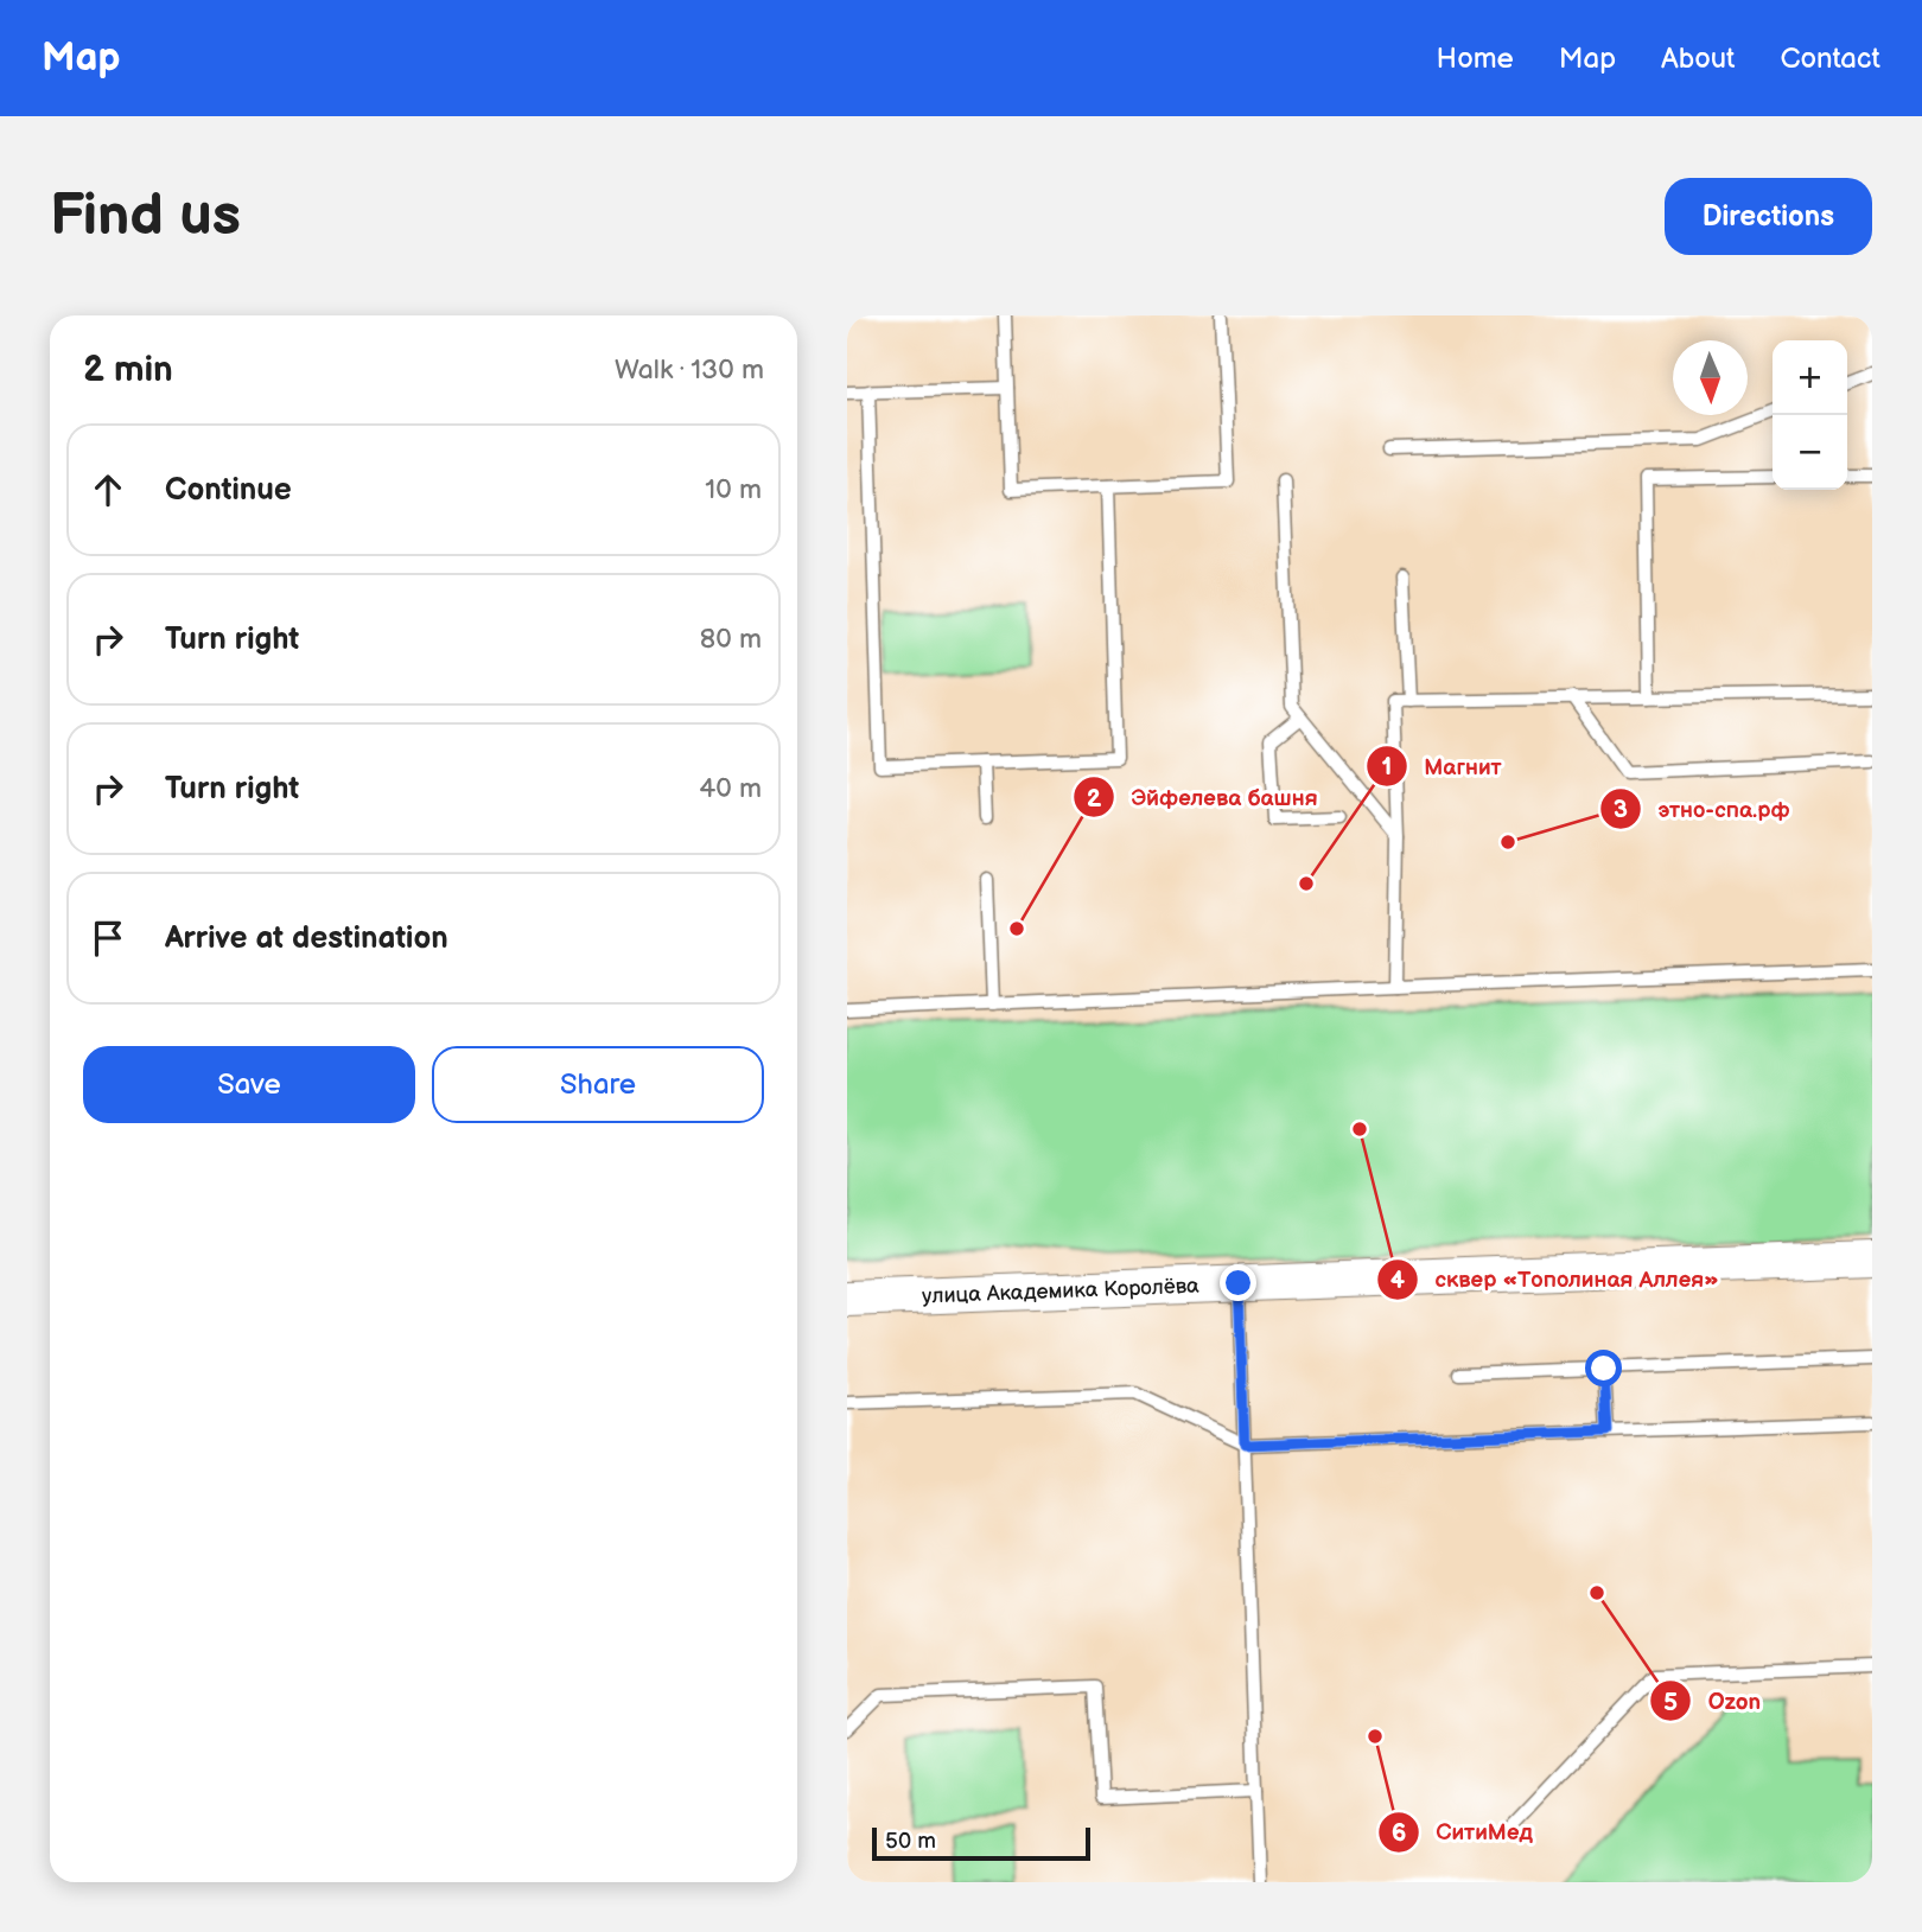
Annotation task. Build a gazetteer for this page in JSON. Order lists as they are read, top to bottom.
{
  "streets": {
    "street": ["улица Академика Королёва"]
  },
  "places": [
    "этно-спа.рф",
    "Магнит",
    "Эйфелева башня",
    "сквер «Тополиная Аллея»",
    "Ozon",
    "СитиМед"
  ],
  "scale_bar": "50 m",
  "north": "bottom",
  "page": {
    "header": "Map",
    "nav": [
      "Home",
      "Map",
      "About",
      "Contact"
    ],
    "buttons": [
      "Directions",
      ["Save", "Share"]
    ],
    "title": "Find us",
    "heading": ["2 min", "Walk · 130 m"],
    "map_buttons": ["+", "−"],
    "list": [
      ["Continue", "10 m"],
      ["Turn right", "80 m"],
      ["Turn right", "40 m"],
      "Arrive at destination"
    ],
    "scale": "50 m"
  }
}
